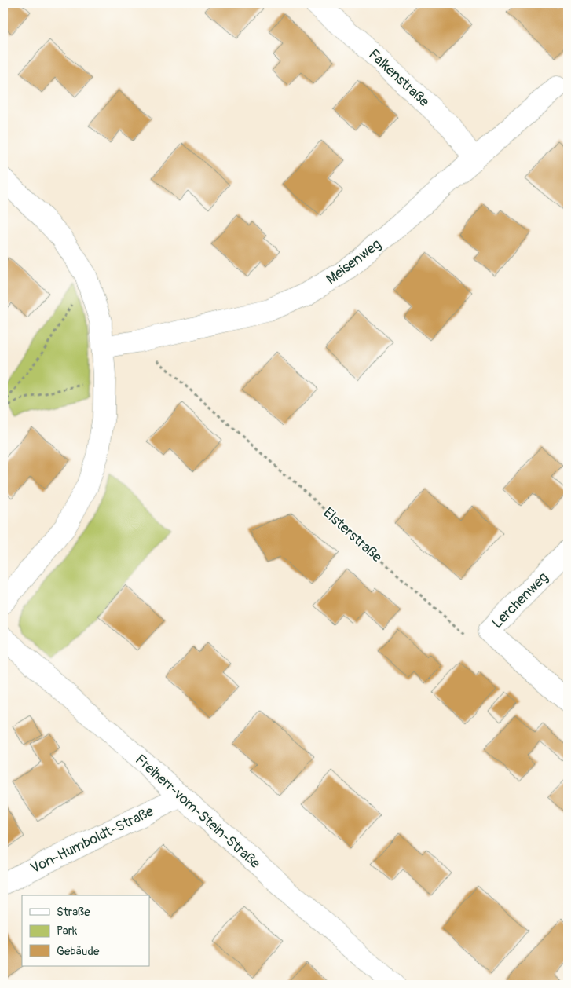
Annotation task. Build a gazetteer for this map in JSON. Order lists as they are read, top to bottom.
{
  "streets": {
    "street": [
      "Falkenstraße",
      "Meisenweg",
      "Lerchenweg",
      "Freiherr-vom-Stein-Straße",
      "Von-Humboldt-Straße"
    ],
    "path": ["Elsterstraße"]
  },
  "crossings": [
    ["Falkenstraße", "Meisenweg"],
    ["Meisenweg", "Elsterstraße"],
    ["Elsterstraße", "Lerchenweg"],
    ["Freiherr-vom-Stein-Straße", "Von-Humboldt-Straße"]
  ],
  "legend": ["Straße", "Park", "Gebäude"]
}
